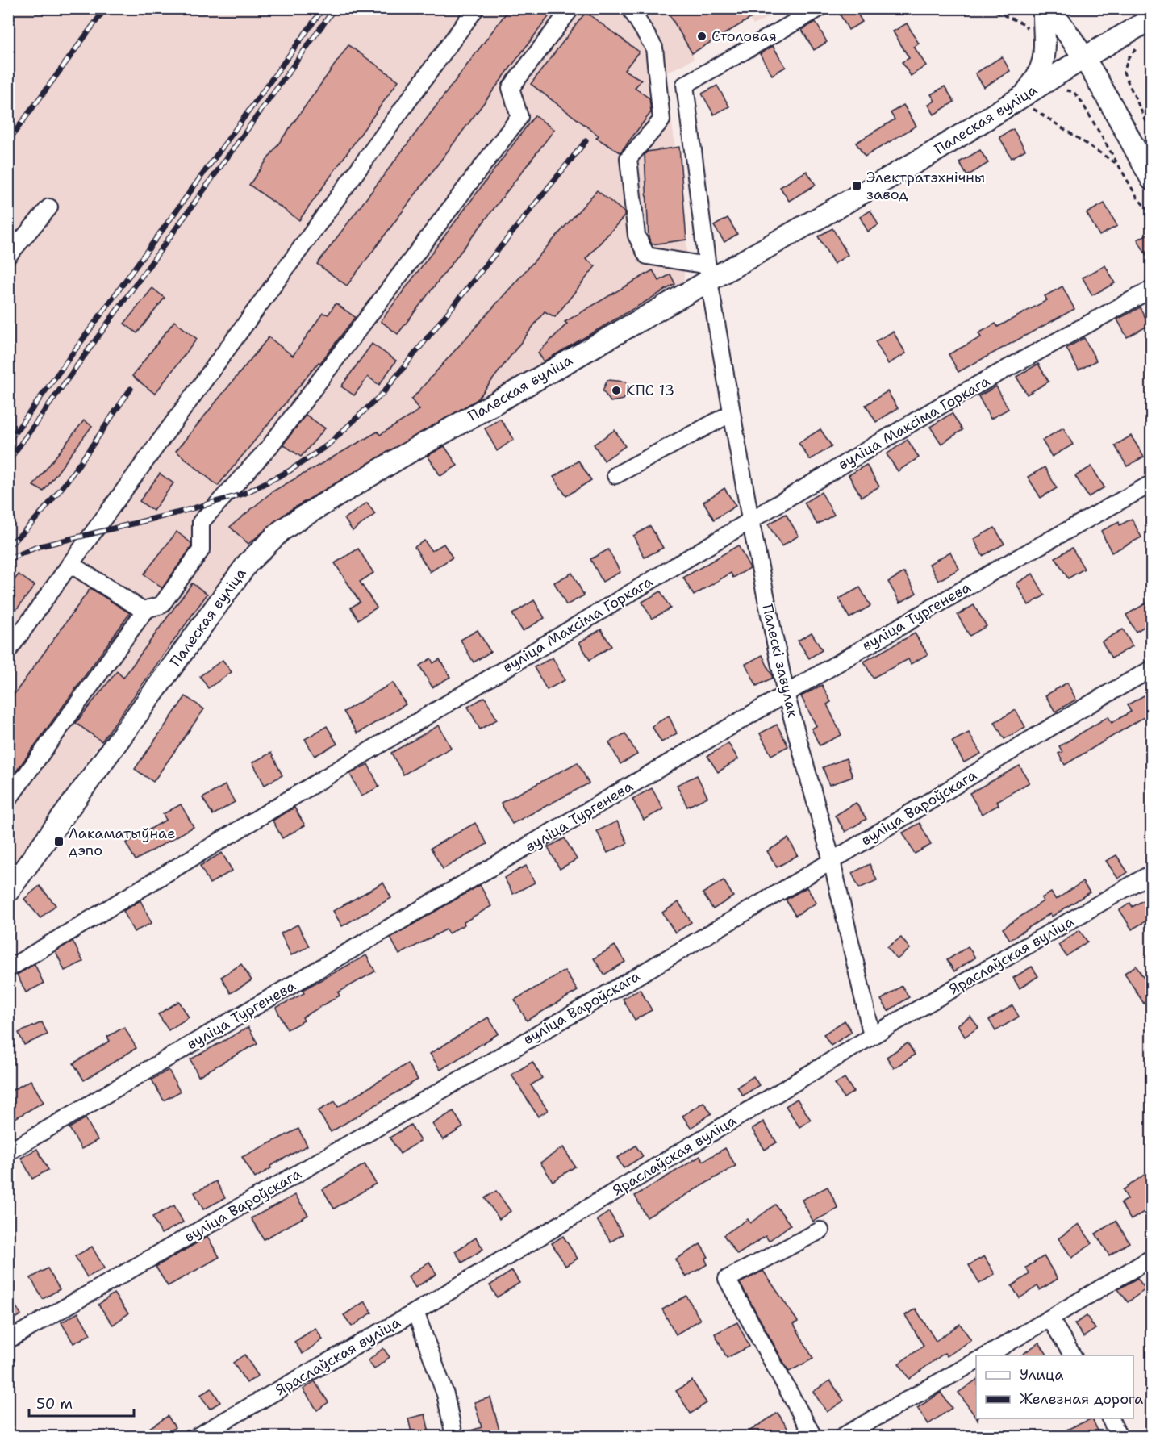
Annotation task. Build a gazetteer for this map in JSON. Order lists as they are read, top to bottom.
{
  "streets": {
    "main road": ["Палеская вуліца"],
    "street": [
      "вуліца Максіма Горкага",
      "вуліца Тургенева",
      "Палескі завулак",
      "вуліца Вароўскага",
      "Яраслаўская вуліца"
    ]
  },
  "crossings": [
    ["Палеская вуліца", "Палескі завулак"],
    ["вуліца Максіма Горкага", "Палескі завулак"],
    ["вуліца Тургенева", "Палескі завулак"],
    ["Палескі завулак", "вуліца Вароўскага"],
    ["Палескі завулак", "Яраслаўская вуліца"]
  ],
  "places": {
    "other": ["Столовая", "КПС 13"],
    "transit": ["Электратэхнічны завод", "Лакаматыўнае дэпо"]
  },
  "legend": ["Улица", "Железная дорога"],
  "scale_bar": "50 m"
}
